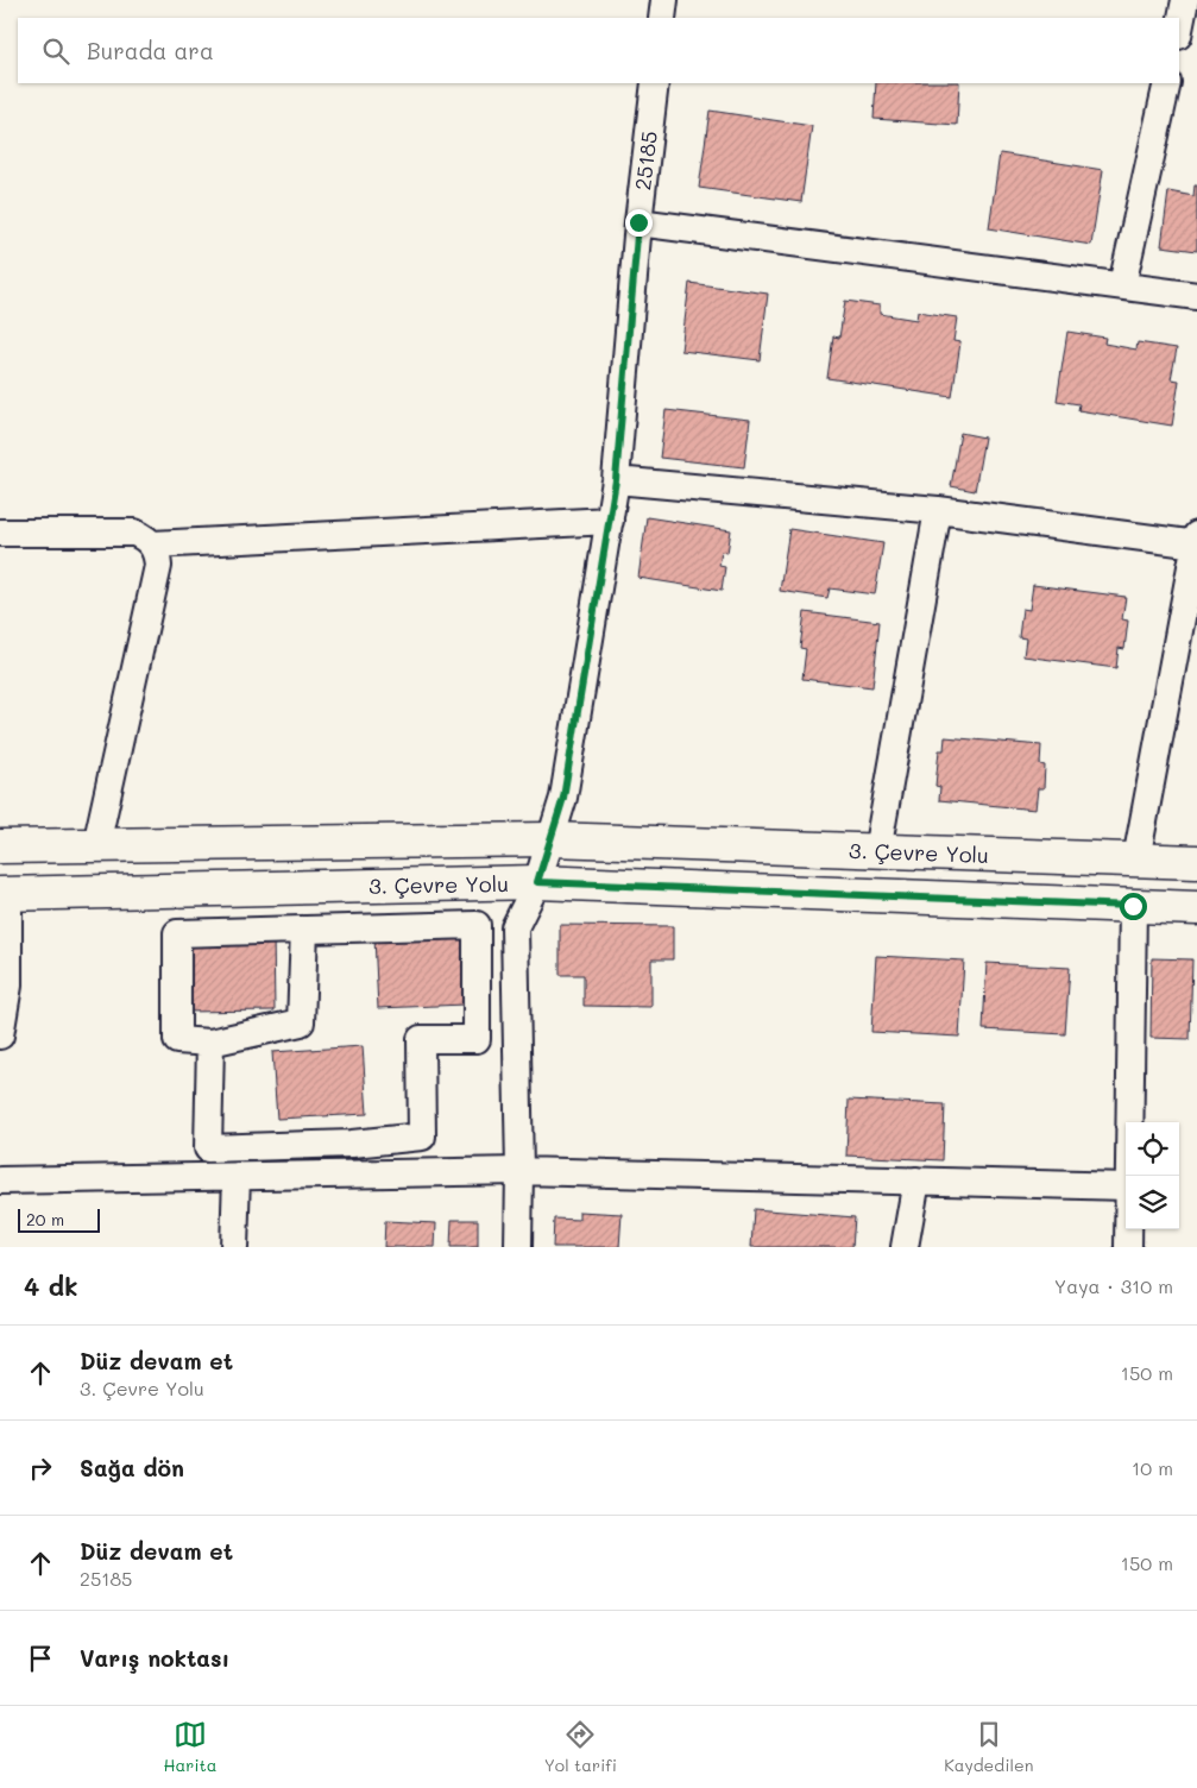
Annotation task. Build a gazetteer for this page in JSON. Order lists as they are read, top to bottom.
{
  "streets": {
    "main road": ["3. Çevre Yolu"],
    "street": ["25185"]
  },
  "crossings": [
    ["25185", "3. Çevre Yolu"]
  ],
  "scale_bar": "20 m",
  "page": {
    "search": "Burada ara",
    "scale": "20 m",
    "heading": ["4 dk", "Yaya · 310 m"],
    "list": [
      ["Düz devam et", "3. Çevre Yolu", "150 m"],
      ["Sağa dön", "10 m"],
      ["Düz devam et", "25185", "150 m"],
      "Varış noktası"
    ],
    "nav": ["Harita", "Yol tarifi", "Kaydedilen"]
  }
}
